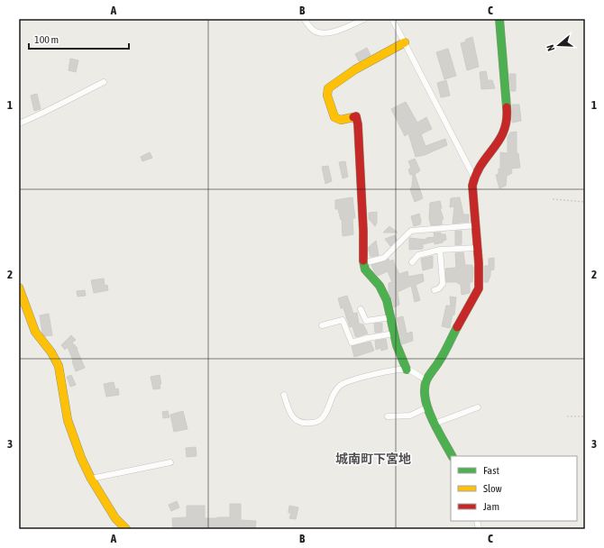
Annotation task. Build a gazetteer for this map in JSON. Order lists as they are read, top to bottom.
{
  "districts": ["城南町下宮地"],
  "legend": ["Fast", "Slow", "Jam"],
  "scale_bar": "100 m",
  "north": "left",
  "grid": {
    "columns": ["A", "B", "C"],
    "rows": ["1", "2", "3"]
  }
}
